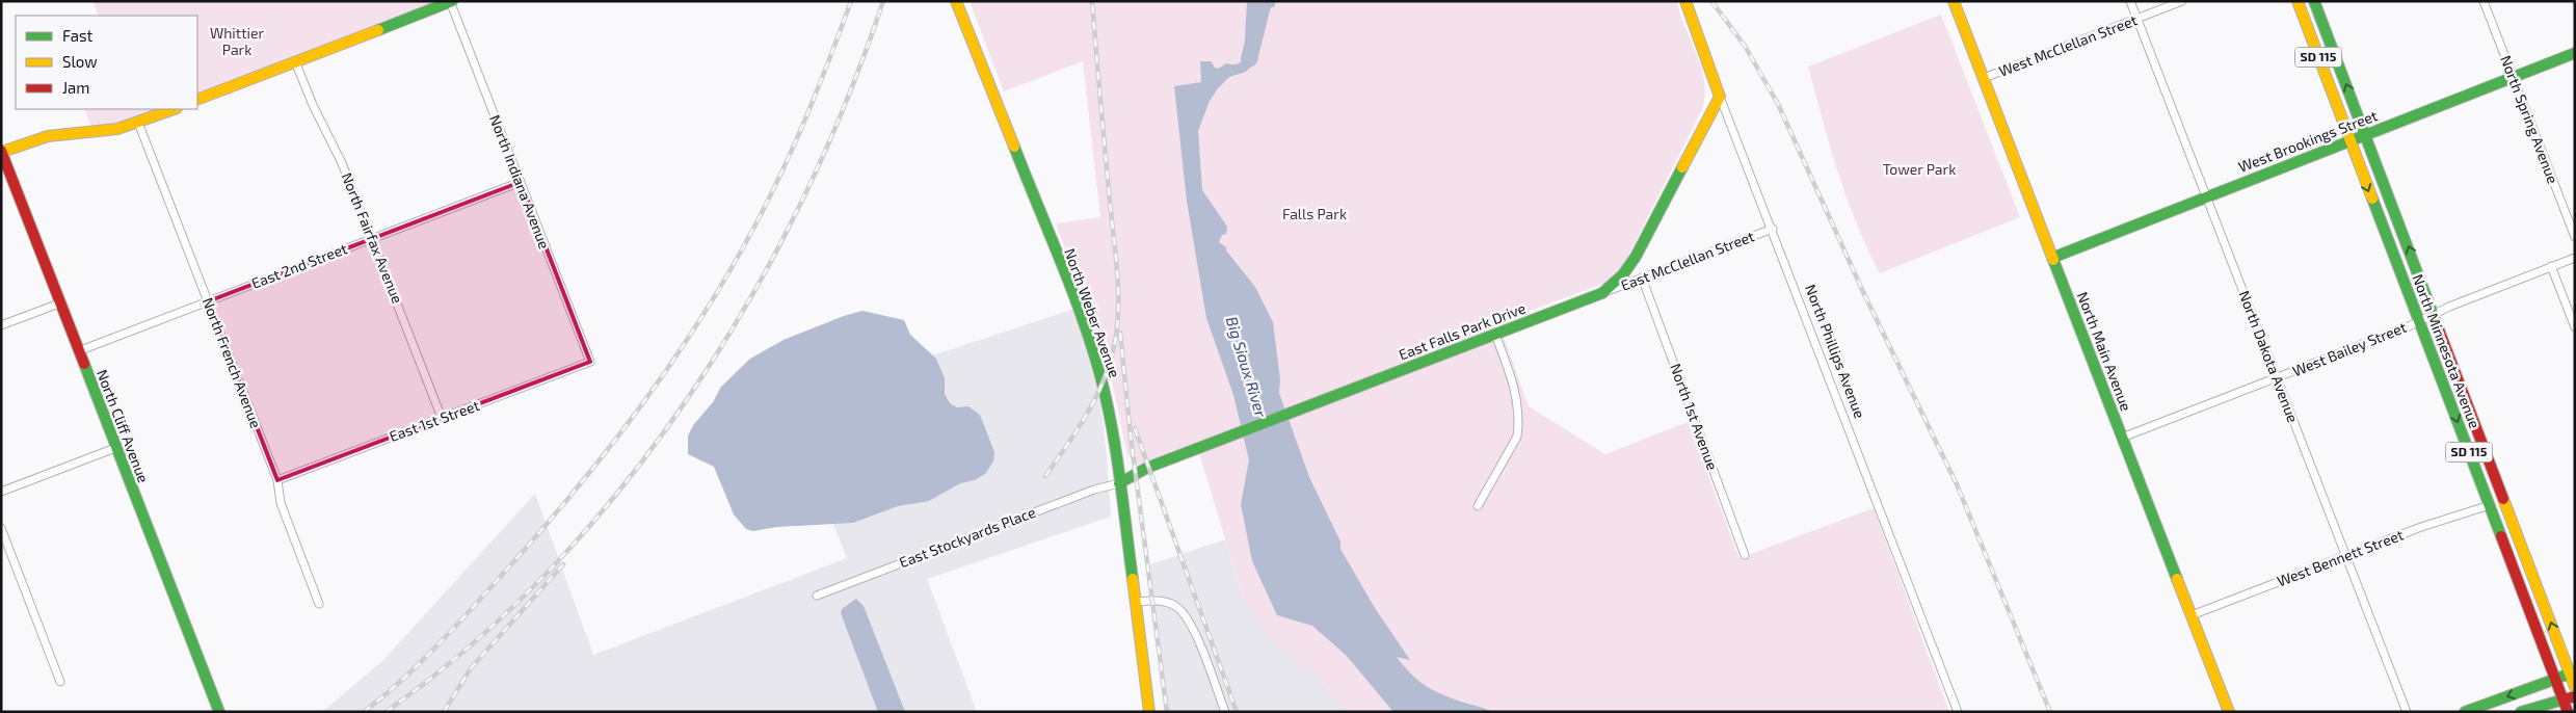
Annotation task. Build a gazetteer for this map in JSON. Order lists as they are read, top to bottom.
{
  "streets": {
    "main road": [
      "SD 115",
      "West Brookings Street",
      "North Weber Avenue",
      "East Falls Park Drive",
      "North Phillips Avenue",
      "North Main Avenue",
      "North Minnesota Avenue",
      "North Cliff Avenue"
    ],
    "street": [
      "West McClellan Street",
      "North Spring Avenue",
      "North Indiana Avenue",
      "North Fairfax Avenue",
      "East McClellan Street",
      "East 2nd Street",
      "West Bailey Street",
      "North Dakota Avenue",
      "North French Avenue",
      "North 1st Avenue",
      "East 1st Street",
      "East Stockyards Place",
      "West Bennett Street"
    ]
  },
  "crossings": [
    ["West McClellan Street", "North Main Avenue"],
    ["West McClellan Street", "North Dakota Avenue"],
    ["North Spring Avenue", "West Brookings Street"],
    ["West Brookings Street", "North Main Avenue"],
    ["West Brookings Street", "North Minnesota Avenue"],
    ["West Brookings Street", "North Dakota Avenue"],
    ["North Indiana Avenue", "East 2nd Street"],
    ["North Indiana Avenue", "East 1st Street"],
    ["North Fairfax Avenue", "East 2nd Street"],
    ["North Fairfax Avenue", "East 1st Street"],
    ["East McClellan Street", "East Falls Park Drive"],
    ["East McClellan Street", "North Phillips Avenue"],
    ["East McClellan Street", "North 1st Avenue"],
    ["East 2nd Street", "North French Avenue"],
    ["East 2nd Street", "North Cliff Avenue"],
    ["North Weber Avenue", "East Falls Park Drive"],
    ["North Weber Avenue", "East Stockyards Place"],
    ["East Falls Park Drive", "North Phillips Avenue"],
    ["East Falls Park Drive", "East Stockyards Place"],
    ["West Bailey Street", "North Main Avenue"],
    ["West Bailey Street", "North Minnesota Avenue"],
    ["West Bailey Street", "North Dakota Avenue"],
    ["North Main Avenue", "West Bennett Street"],
    ["North Minnesota Avenue", "West Bennett Street"],
    ["North Dakota Avenue", "West Bennett Street"],
    ["North French Avenue", "East 1st Street"]
  ],
  "water": ["Big Sioux River"],
  "parks": ["Whittier Park", "Tower Park", "Falls Park"],
  "legend": ["Fast", "Slow", "Jam"]
}
